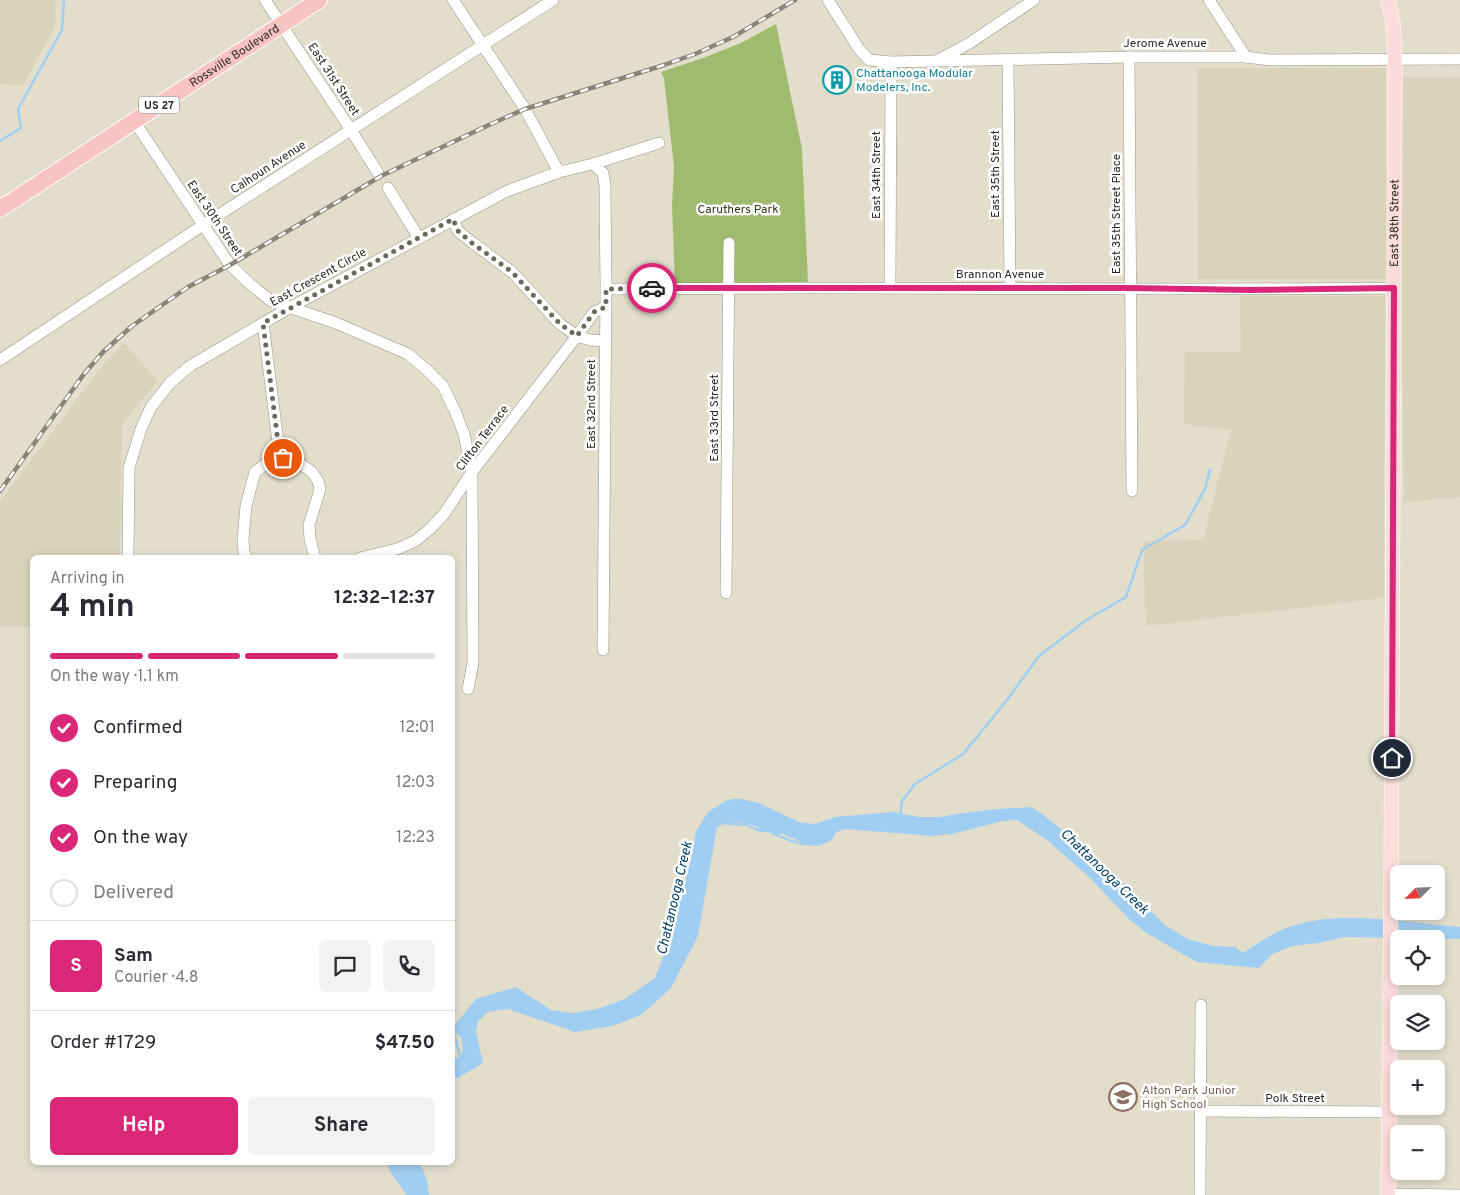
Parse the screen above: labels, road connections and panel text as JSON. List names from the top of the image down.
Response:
{
  "streets": {
    "highway": ["Rossville Boulevard", "US 27"],
    "main road": ["East 38th Street"],
    "street": [
      "Jerome Avenue",
      "East 31st Street",
      "Calhoun Avenue",
      "East 35th Street",
      "East 34th Street",
      "East 35th Street Place",
      "East 30th Street",
      "Brannon Avenue",
      "East Crescent Circle",
      "East 32nd Street",
      "East 33rd Street",
      "Clifton Terrace",
      "Polk Street"
    ]
  },
  "crossings": [
    ["Jerome Avenue", "East 35th Street"],
    ["Jerome Avenue", "East 34th Street"],
    ["Jerome Avenue", "East 35th Street Place"],
    ["Jerome Avenue", "East 38th Street"],
    ["Rossville Boulevard", "East 31st Street"],
    ["Rossville Boulevard", "East 30th Street"],
    ["East 31st Street", "Calhoun Avenue"],
    ["Calhoun Avenue", "East 30th Street"],
    ["East 35th Street", "Brannon Avenue"],
    ["East 34th Street", "Brannon Avenue"],
    ["East 35th Street Place", "Brannon Avenue"],
    ["East 30th Street", "East Crescent Circle"],
    ["East 30th Street", "Clifton Terrace"],
    ["East 38th Street", "Brannon Avenue"],
    ["East 38th Street", "Polk Street"],
    ["Brannon Avenue", "East 32nd Street"],
    ["Brannon Avenue", "East 33rd Street"],
    ["East Crescent Circle", "East 32nd Street"],
    ["East 32nd Street", "Clifton Terrace"]
  ],
  "water": ["Chattanooga Creek"],
  "parks": ["Caruthers Park"],
  "places": {
    "building": ["Chattanooga Modular Modelers, Inc."],
    "school or university": ["Alton Park Junior High School"]
  },
  "north": "bottom left",
  "page": {
    "heading": ["4 min", "Arriving in", "12:32–12:37"],
    "panel": [
      "Sam",
      "Courier · 4.8",
      "Order #1729",
      "$47.50"
    ],
    "bar": "On the way · 1.1 km",
    "list": [
      ["Confirmed", "12:01"],
      ["Preparing", "12:03"],
      ["On the way", "12:23"],
      "Delivered"
    ],
    "map_buttons": ["+", "−"],
    "round": "S",
    "buttons": ["Help", "Share"]
  }
}
